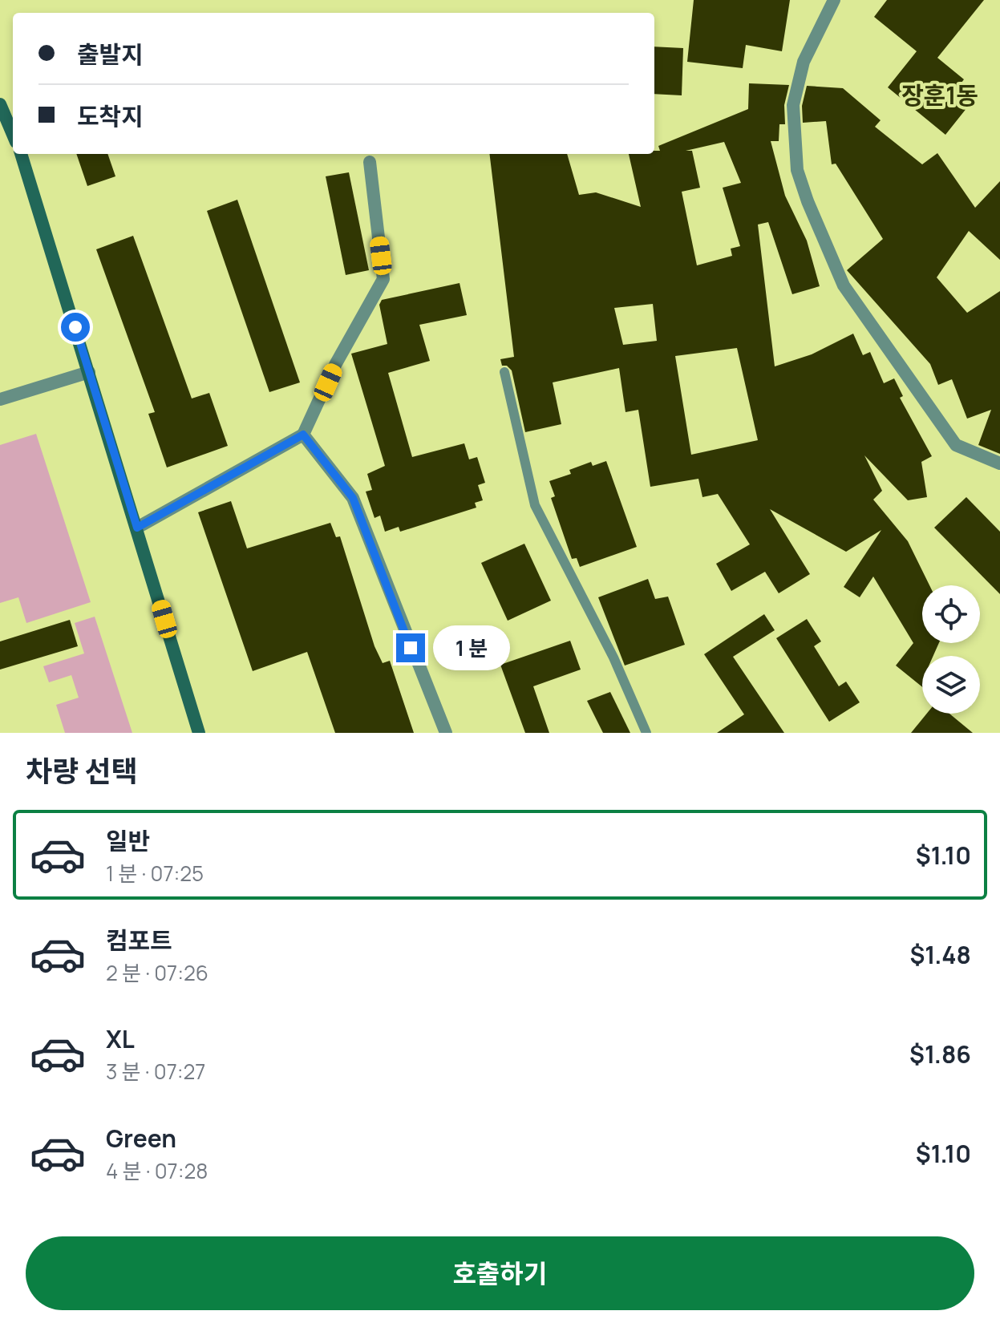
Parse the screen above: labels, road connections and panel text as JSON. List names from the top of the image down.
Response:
{
  "districts": ["장훈1동"],
  "page": {
    "banner": ["출발지", "도착지"],
    "bubble": "1 분",
    "heading": "차량 선택",
    "list": [
      {
        "name": "일반",
        "note": "1 분 · 07:25",
        "value": "$1.10"
      },
      {
        "name": "컴포트",
        "note": "2 분 · 07:26",
        "value": "$1.48"
      },
      {
        "name": "XL",
        "note": "3 분 · 07:27",
        "value": "$1.86"
      },
      {
        "name": "Green",
        "note": "4 분 · 07:28",
        "value": "$1.10"
      }
    ],
    "buttons": "호출하기"
  }
}
